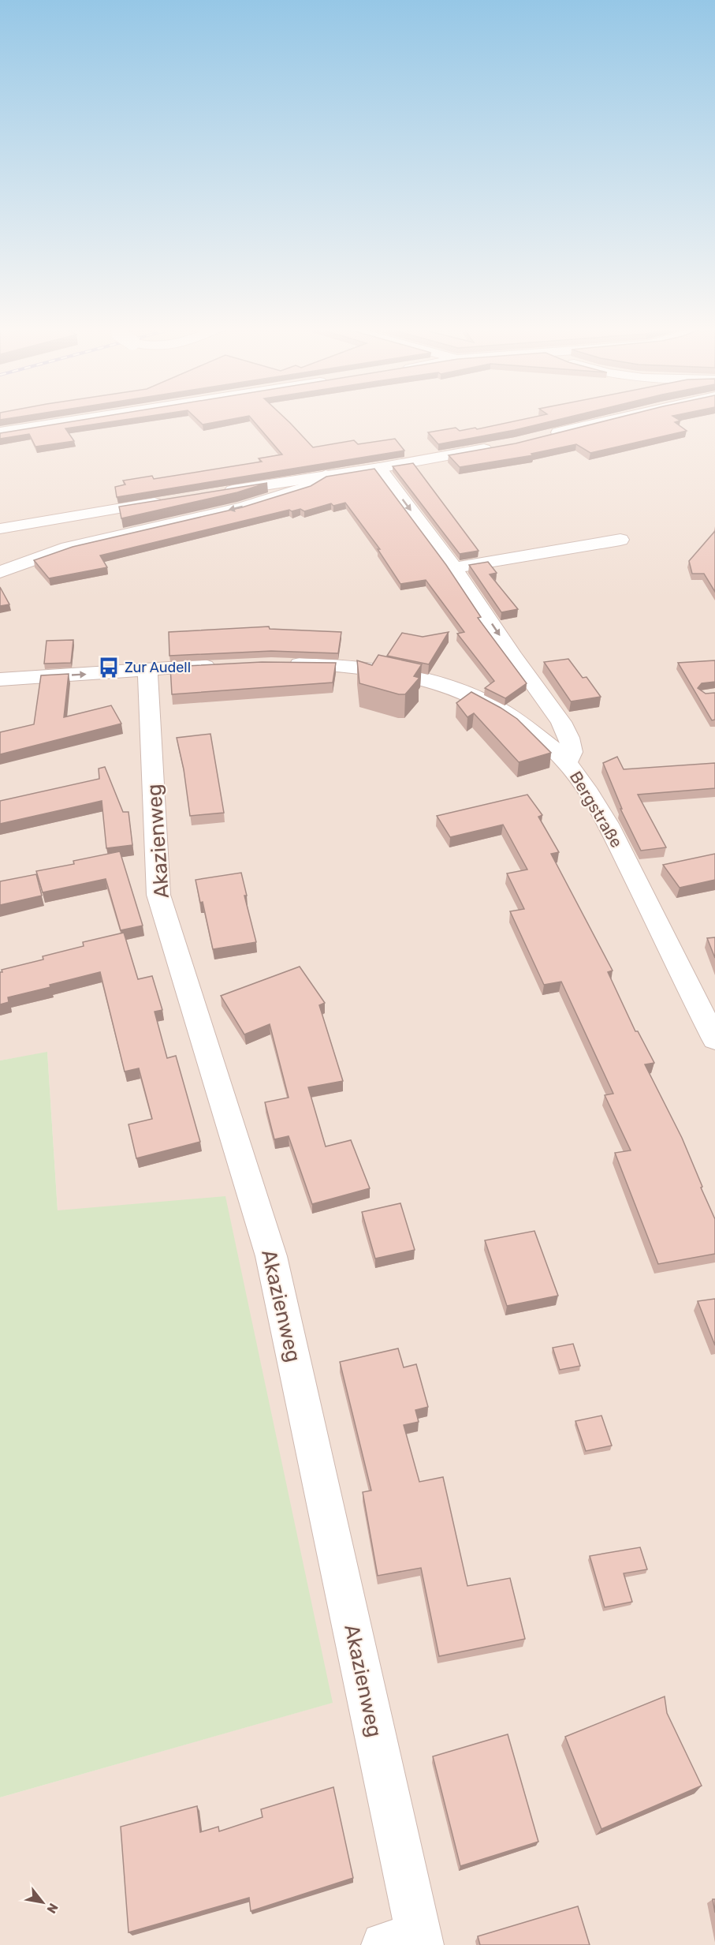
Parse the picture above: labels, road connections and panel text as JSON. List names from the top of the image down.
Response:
{
  "streets": {
    "street": ["Bergstraße", "Akazienweg"]
  },
  "one_way": ["Bergstraße"],
  "places": {
    "bus stop": ["Zur Audell"]
  },
  "north": "bottom right"
}
